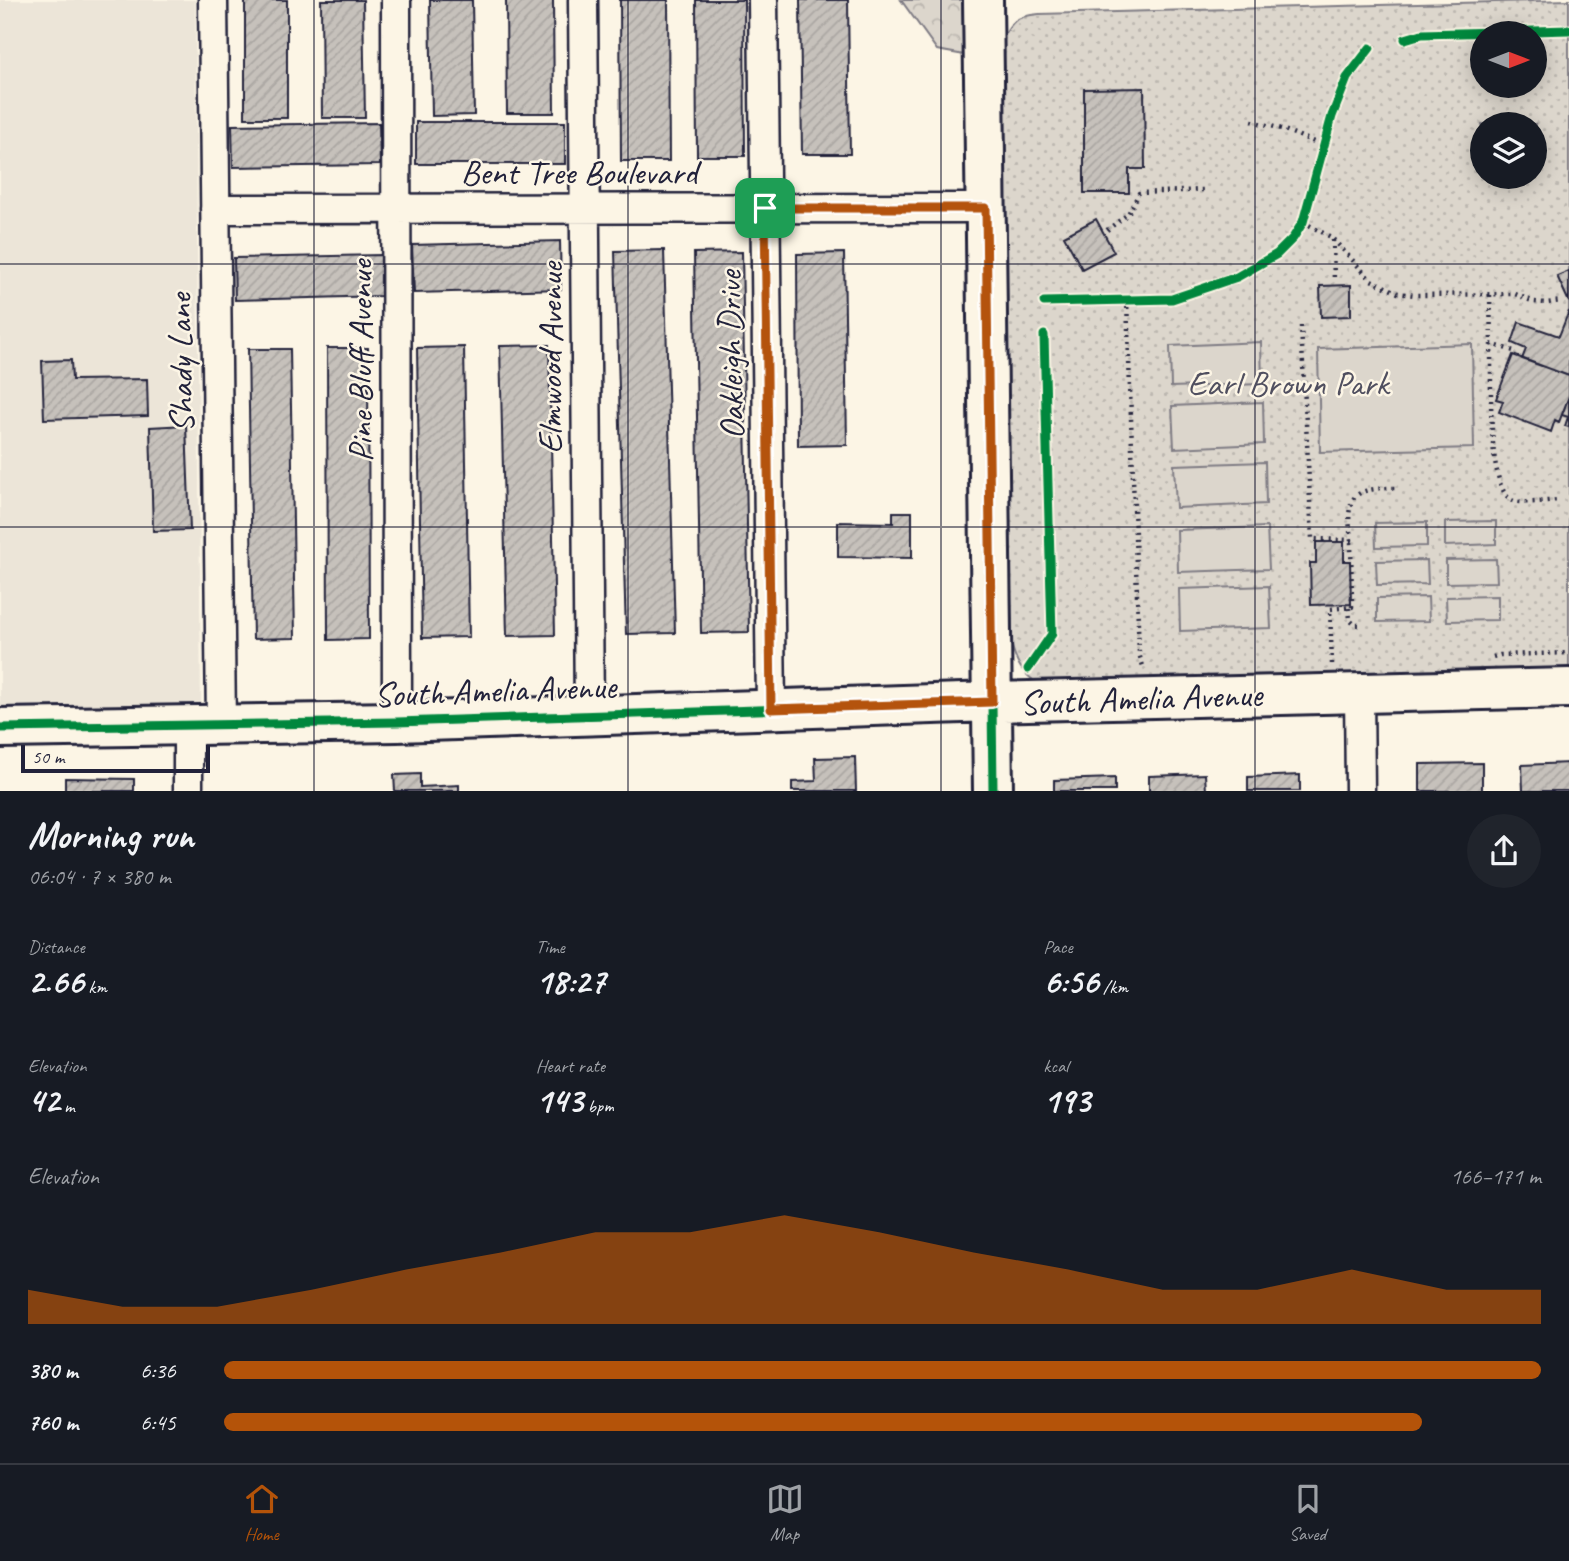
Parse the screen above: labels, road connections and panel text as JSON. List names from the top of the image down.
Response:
{
  "streets": {
    "main road": ["South Amelia Avenue"],
    "street": [
      "Bent Tree Boulevard",
      "Oakleigh Drive",
      "Elmwood Avenue",
      "Pine Bluff Avenue",
      "Shady Lane"
    ]
  },
  "crossings": [
    ["Bent Tree Boulevard", "Oakleigh Drive"],
    ["Bent Tree Boulevard", "Elmwood Avenue"],
    ["Bent Tree Boulevard", "Pine Bluff Avenue"],
    ["Bent Tree Boulevard", "Shady Lane"],
    ["Oakleigh Drive", "South Amelia Avenue"],
    ["Elmwood Avenue", "South Amelia Avenue"],
    ["Pine Bluff Avenue", "South Amelia Avenue"],
    ["Shady Lane", "South Amelia Avenue"]
  ],
  "parks": ["Earl Brown Park"],
  "scale_bar": "50 m",
  "north": "right",
  "page": {
    "scale": "50 m",
    "heading": ["Morning run", "06:04 · 7 × 380 m"],
    "stats": [
      ["Distance", "2.66 km"],
      ["Time", "18:27"],
      ["Pace", "6:56 /km"],
      ["Elevation", "42 m"],
      ["Heart rate", "143 bpm"],
      ["kcal", "193"]
    ],
    "chart": ["Elevation", "166–171 m"],
    "list": [
      {
        "name": "380 m",
        "note": "6:36"
      },
      {
        "name": "760 m",
        "note": "6:45"
      }
    ],
    "tabs": ["Home", "Map", "Saved"]
  }
}
